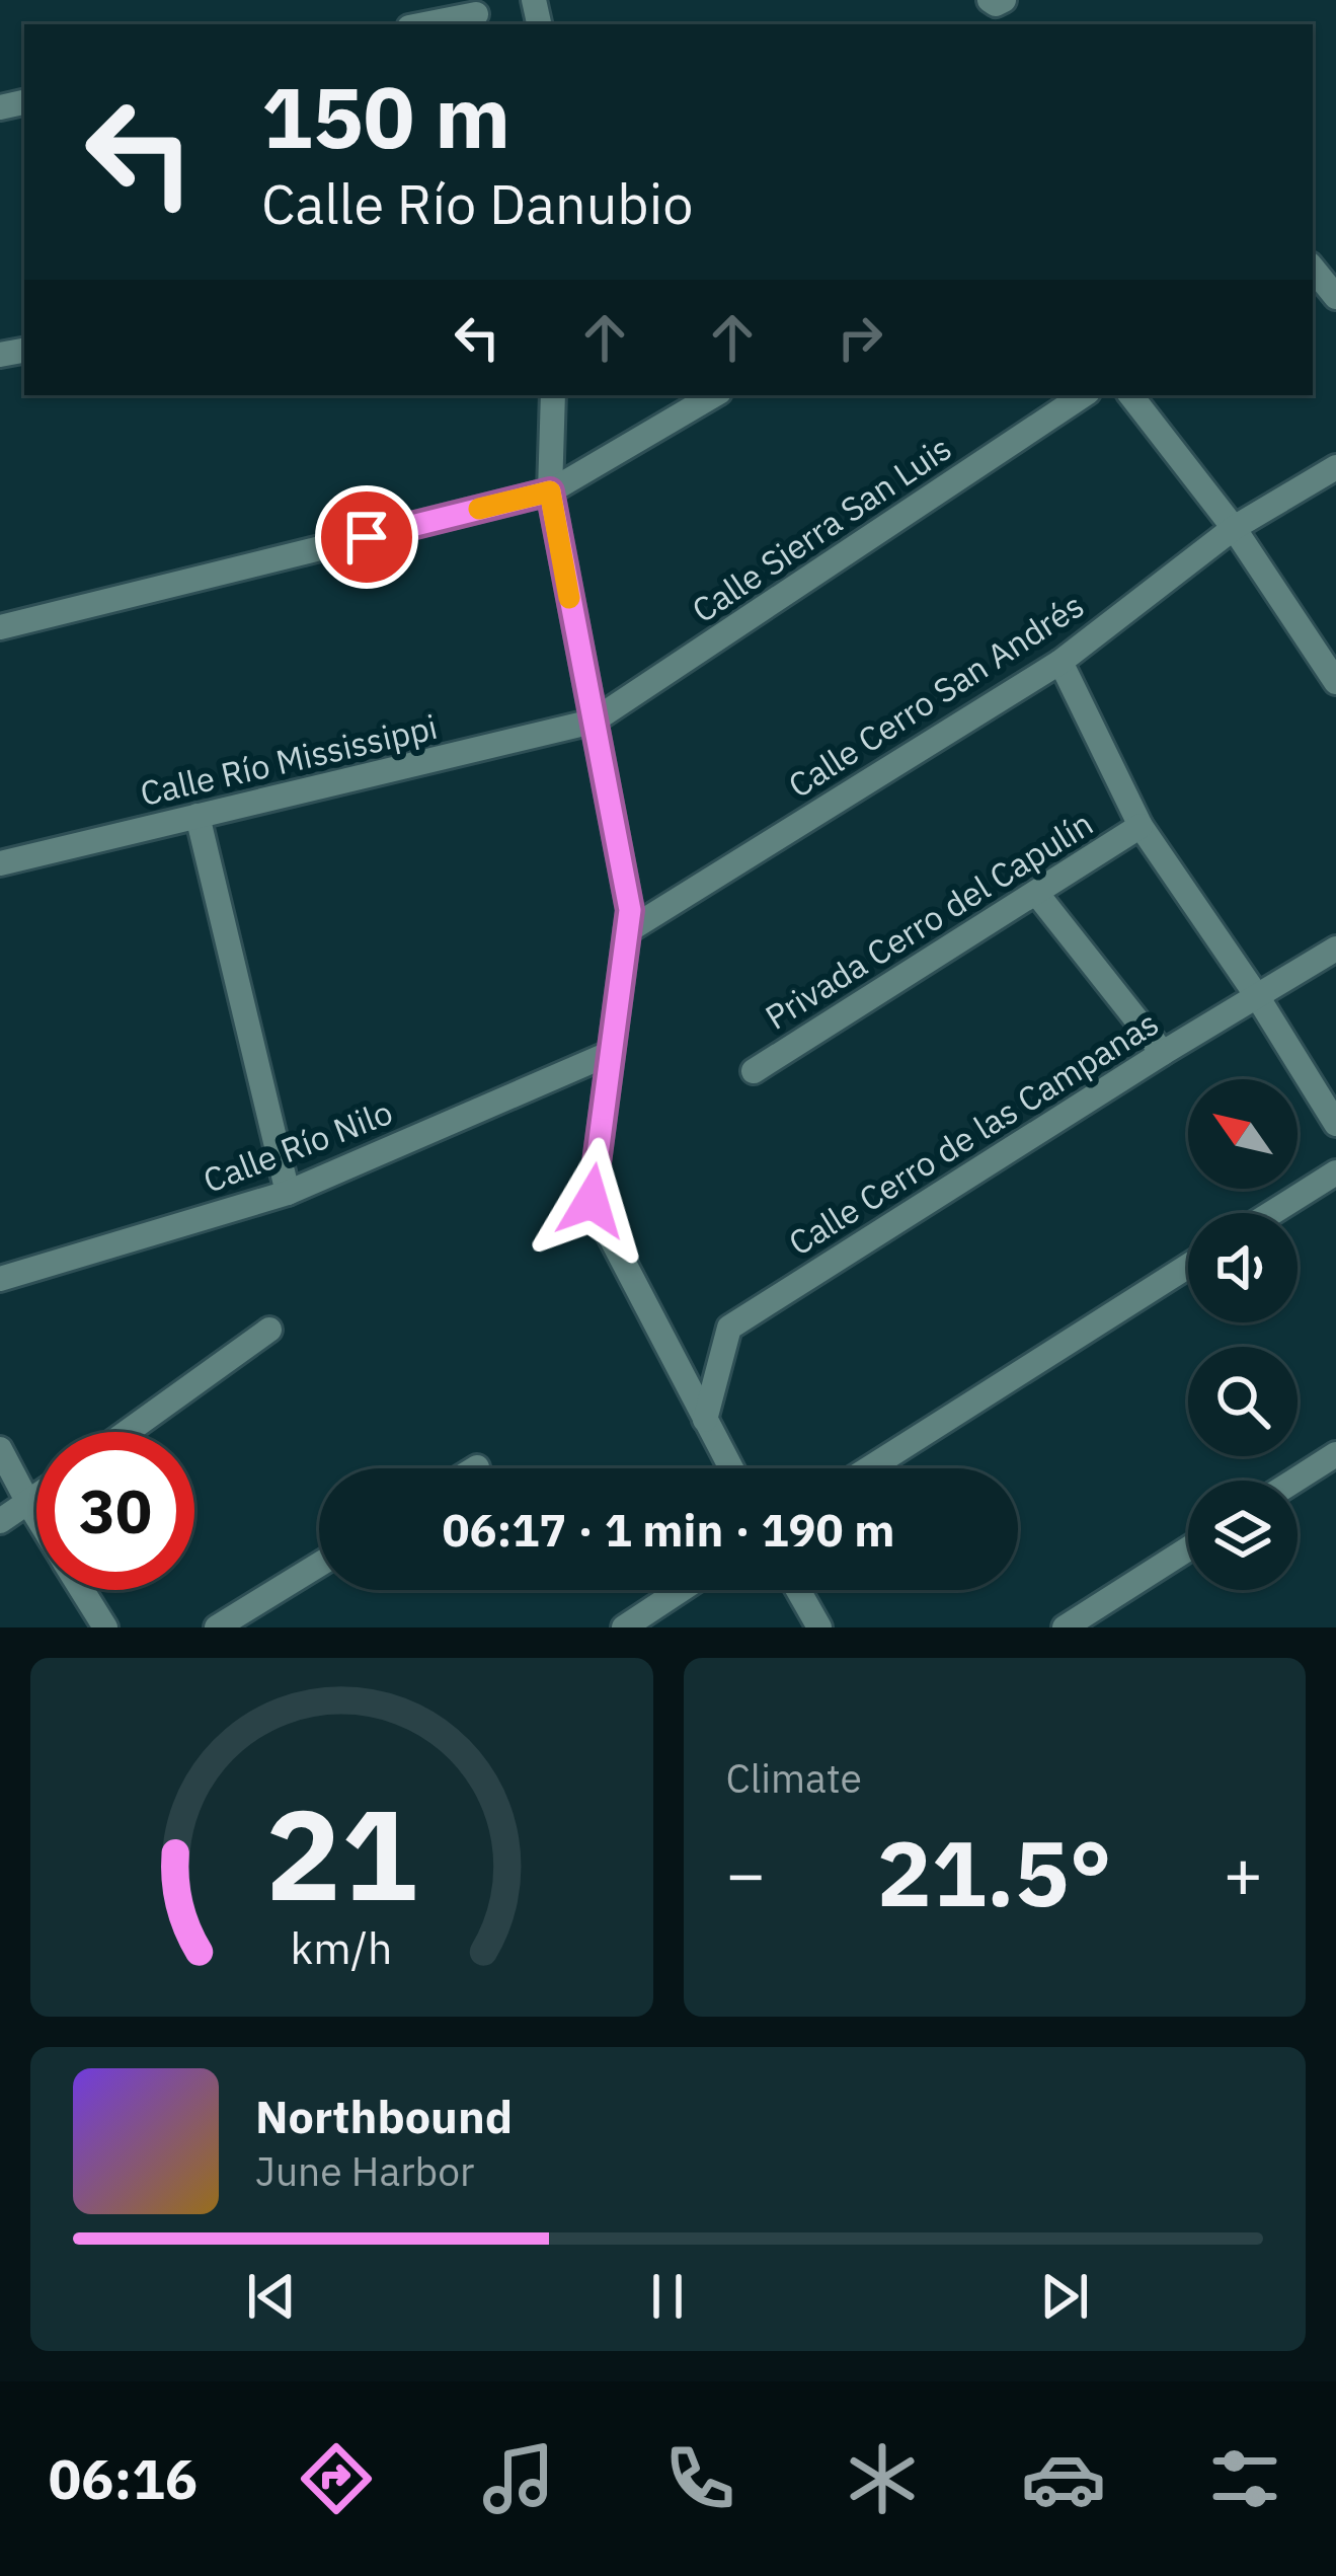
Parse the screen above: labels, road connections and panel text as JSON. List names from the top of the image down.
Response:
{
  "streets": {
    "street": [
      "Calle Sierra San Luis",
      "Calle Cerro San Andrés",
      "Calle Río Mississippi",
      "Privada Cerro del Capulín",
      "Calle Cerro de las Campanas",
      "Calle Río Nilo"
    ]
  },
  "crossings": [
    ["Calle Sierra San Luis", "Calle Río Mississippi"]
  ],
  "north": "top left",
  "page": {
    "turn": ["150 m", "Calle Río Danubio"],
    "limit": "30",
    "trip": "06:17 · 1 min · 190 m",
    "tile": "Climate",
    "heat": ["−", "21.5°", "+"],
    "song": ["Northbound", "June Harbor"],
    "tabs": "06:16",
    "gauge": ["21", "km/h"]
  }
}
